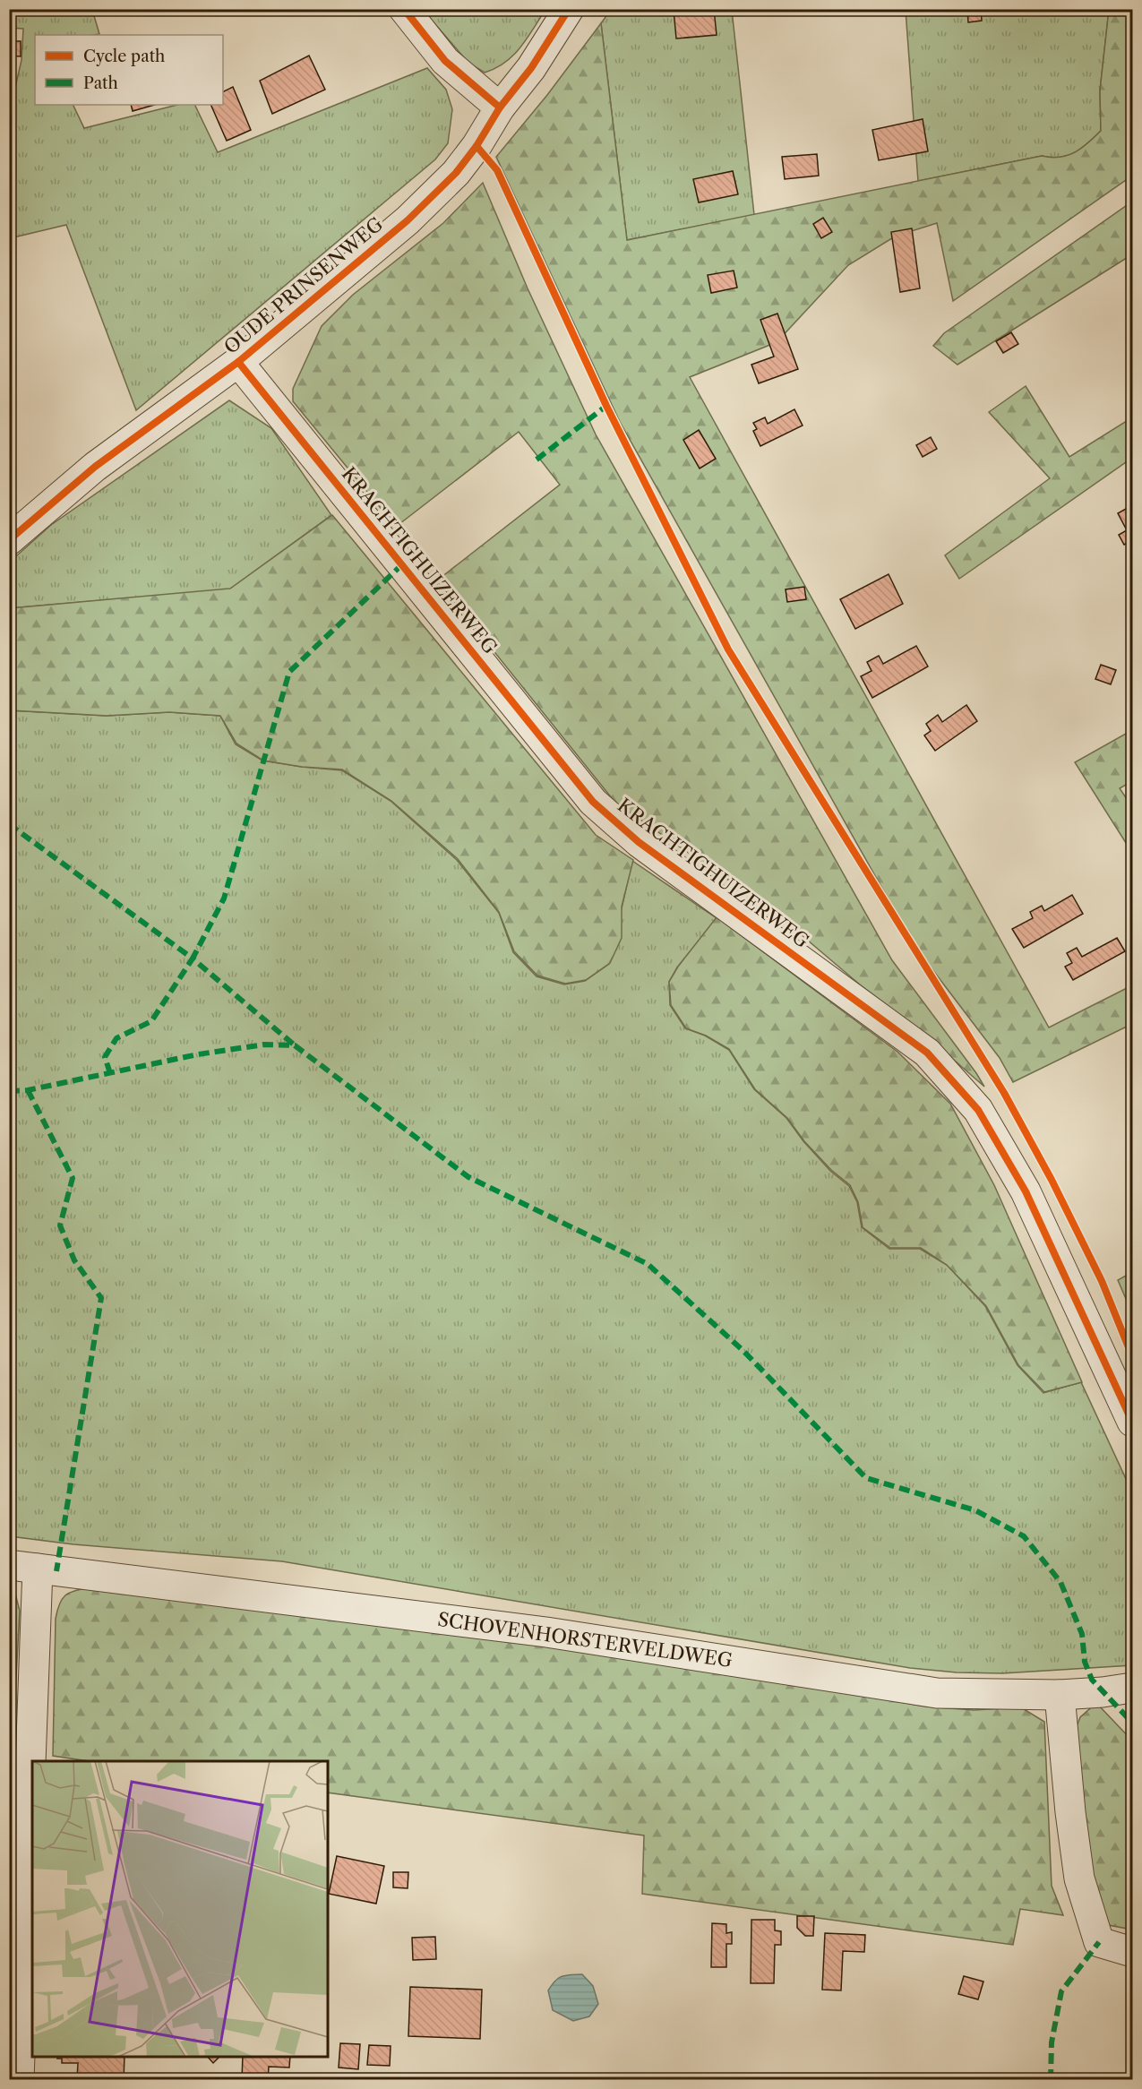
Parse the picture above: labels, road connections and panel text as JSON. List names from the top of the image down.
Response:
{
  "streets": {
    "street": ["OUDE PRINSENWEG", "KRACHTIGHUIZERWEG", "SCHOVENHORSTERVELDWEG"]
  },
  "crossings": [
    ["OUDE PRINSENWEG", "KRACHTIGHUIZERWEG"]
  ],
  "legend": ["Cycle path", "Path"]
}
